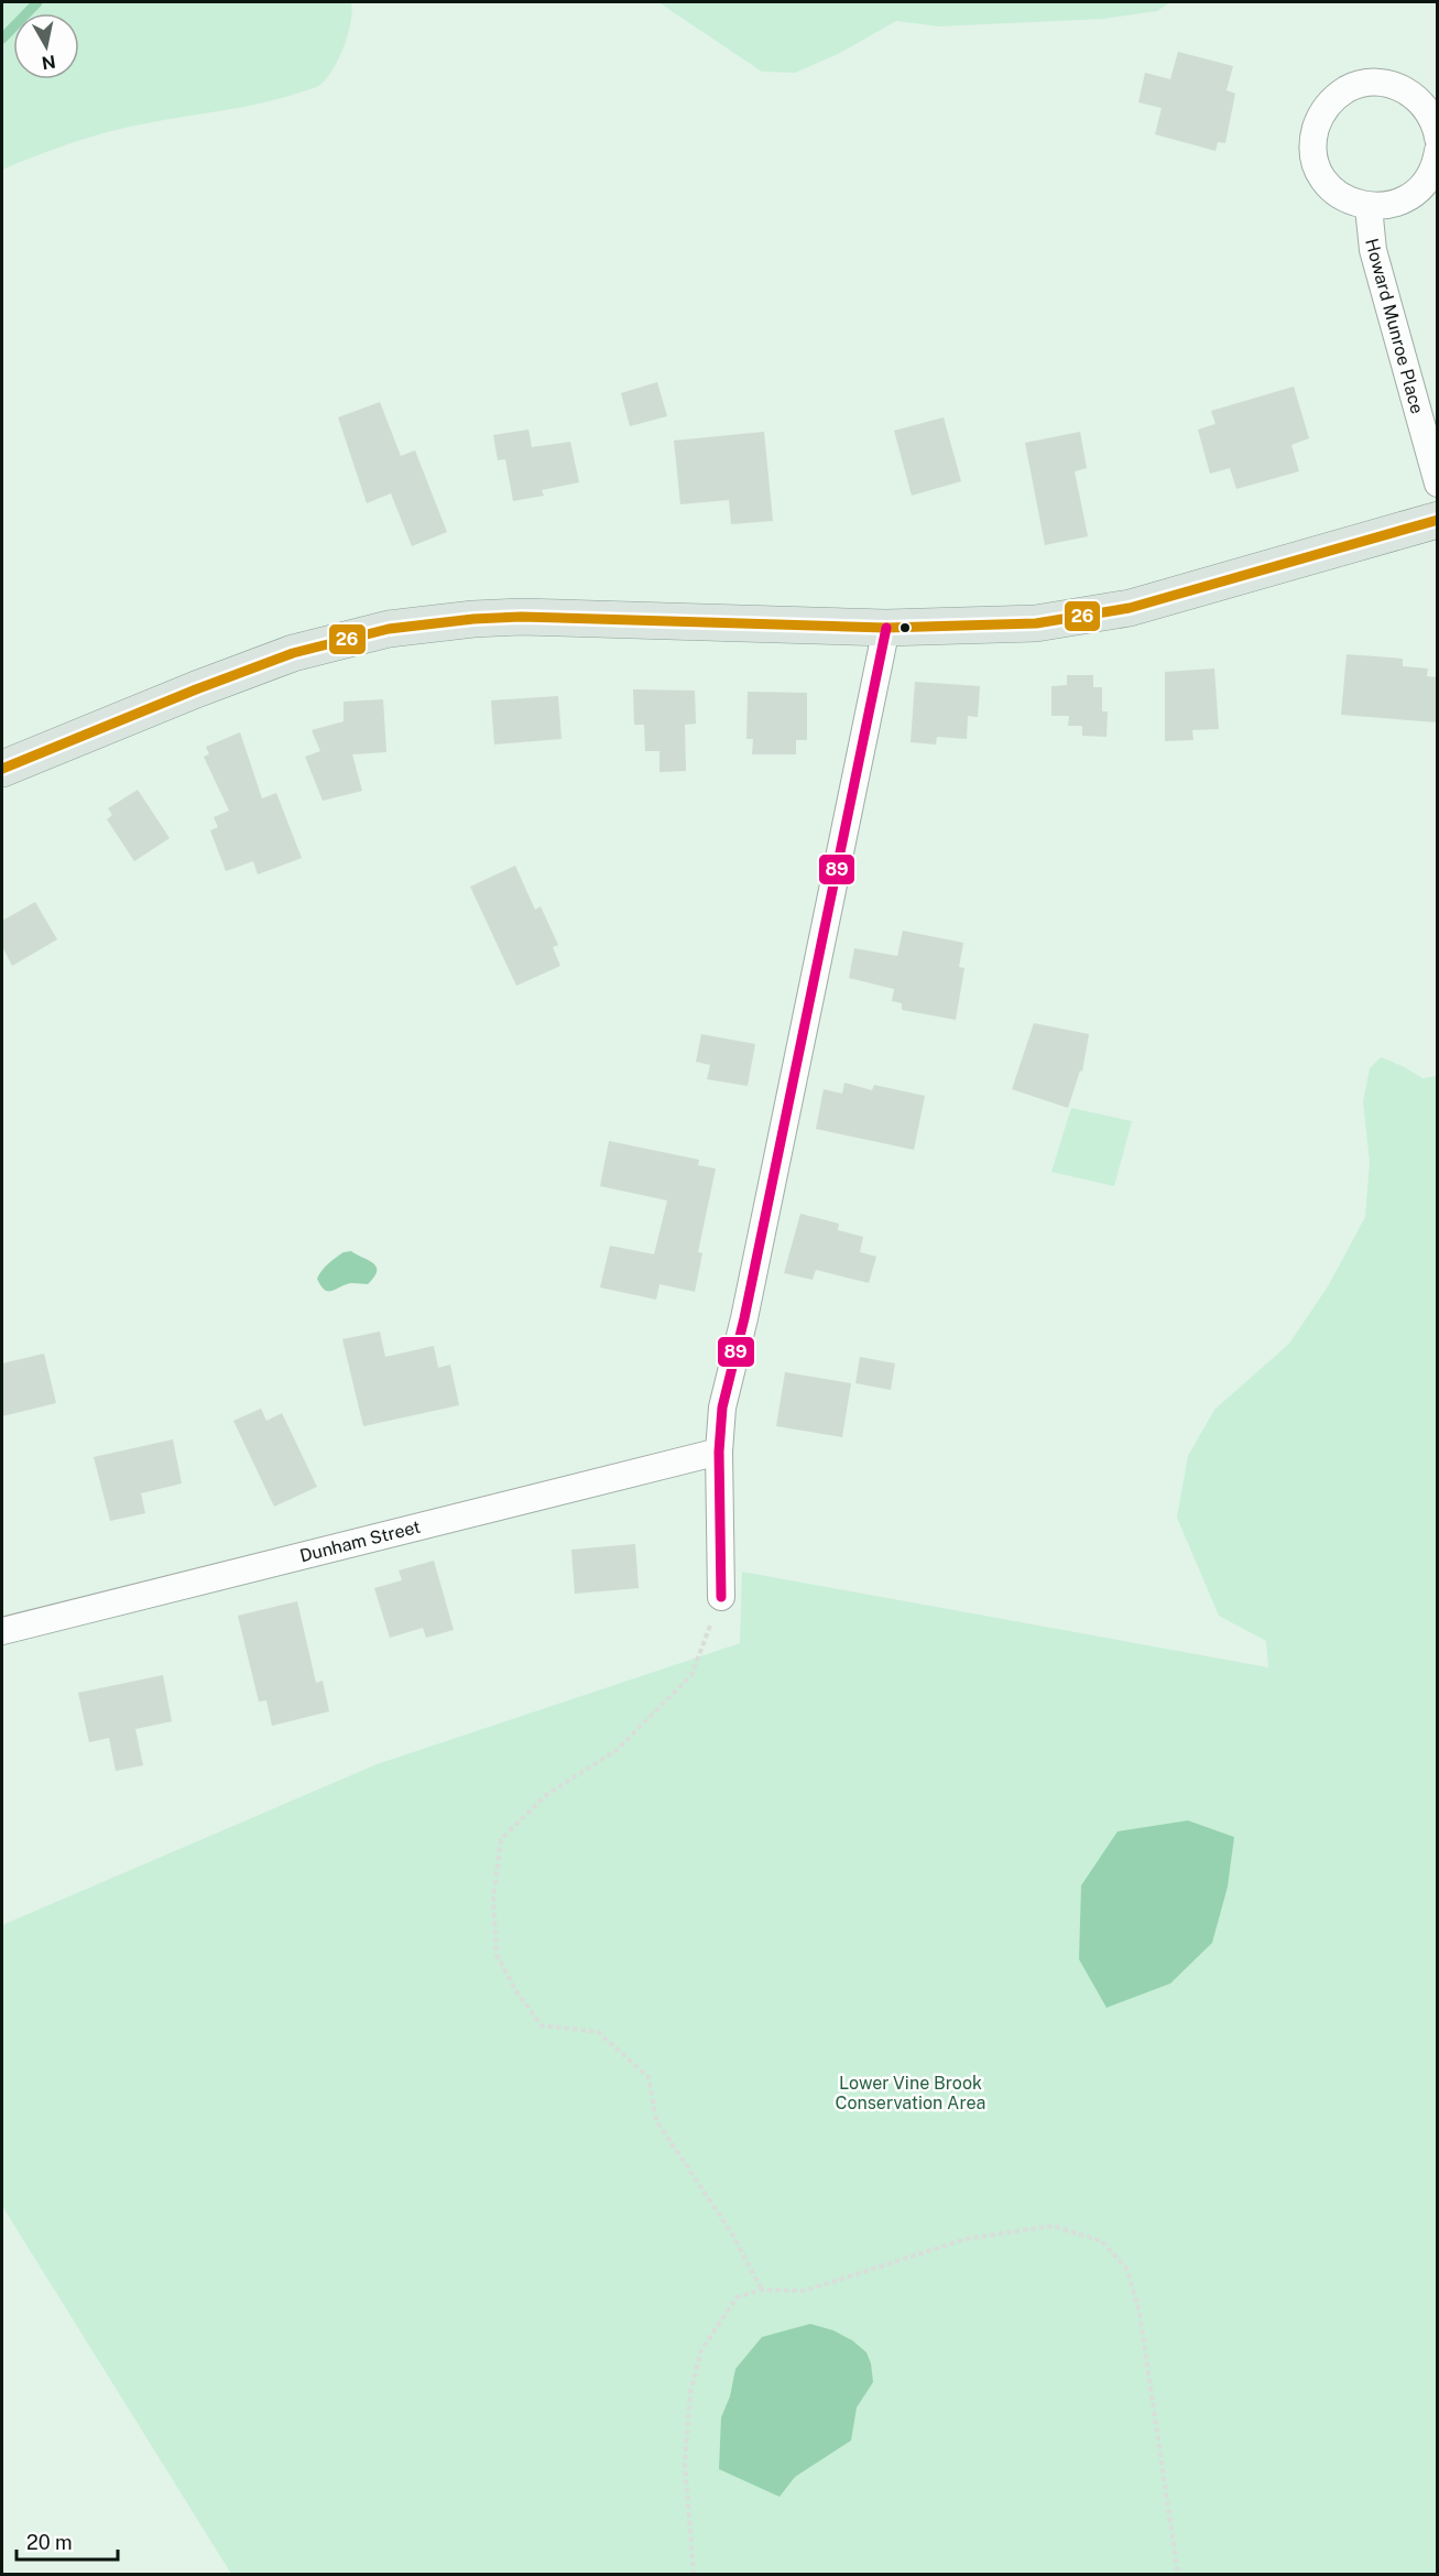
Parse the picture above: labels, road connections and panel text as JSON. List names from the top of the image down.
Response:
{
  "streets": {
    "street": ["Howard Munroe Place", "Dunham Street"]
  },
  "parks": ["Lower Vine Brook Conservation Area"],
  "lines": ["transit line 26", "transit line 89"],
  "scale_bar": "20 m",
  "north": "bottom"
}
